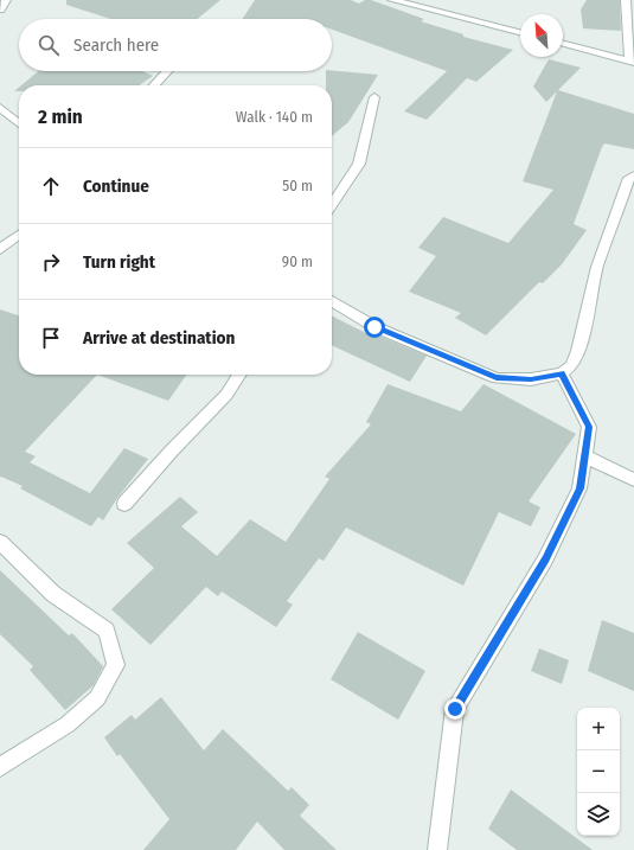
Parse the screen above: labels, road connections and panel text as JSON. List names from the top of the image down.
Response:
{
  "north": "top left",
  "page": {
    "search": "Search here",
    "heading": ["2 min", "Walk · 140 m"],
    "list": [
      ["Continue", "50 m"],
      ["Turn right", "90 m"],
      "Arrive at destination"
    ],
    "map_buttons": ["+", "−"]
  }
}
